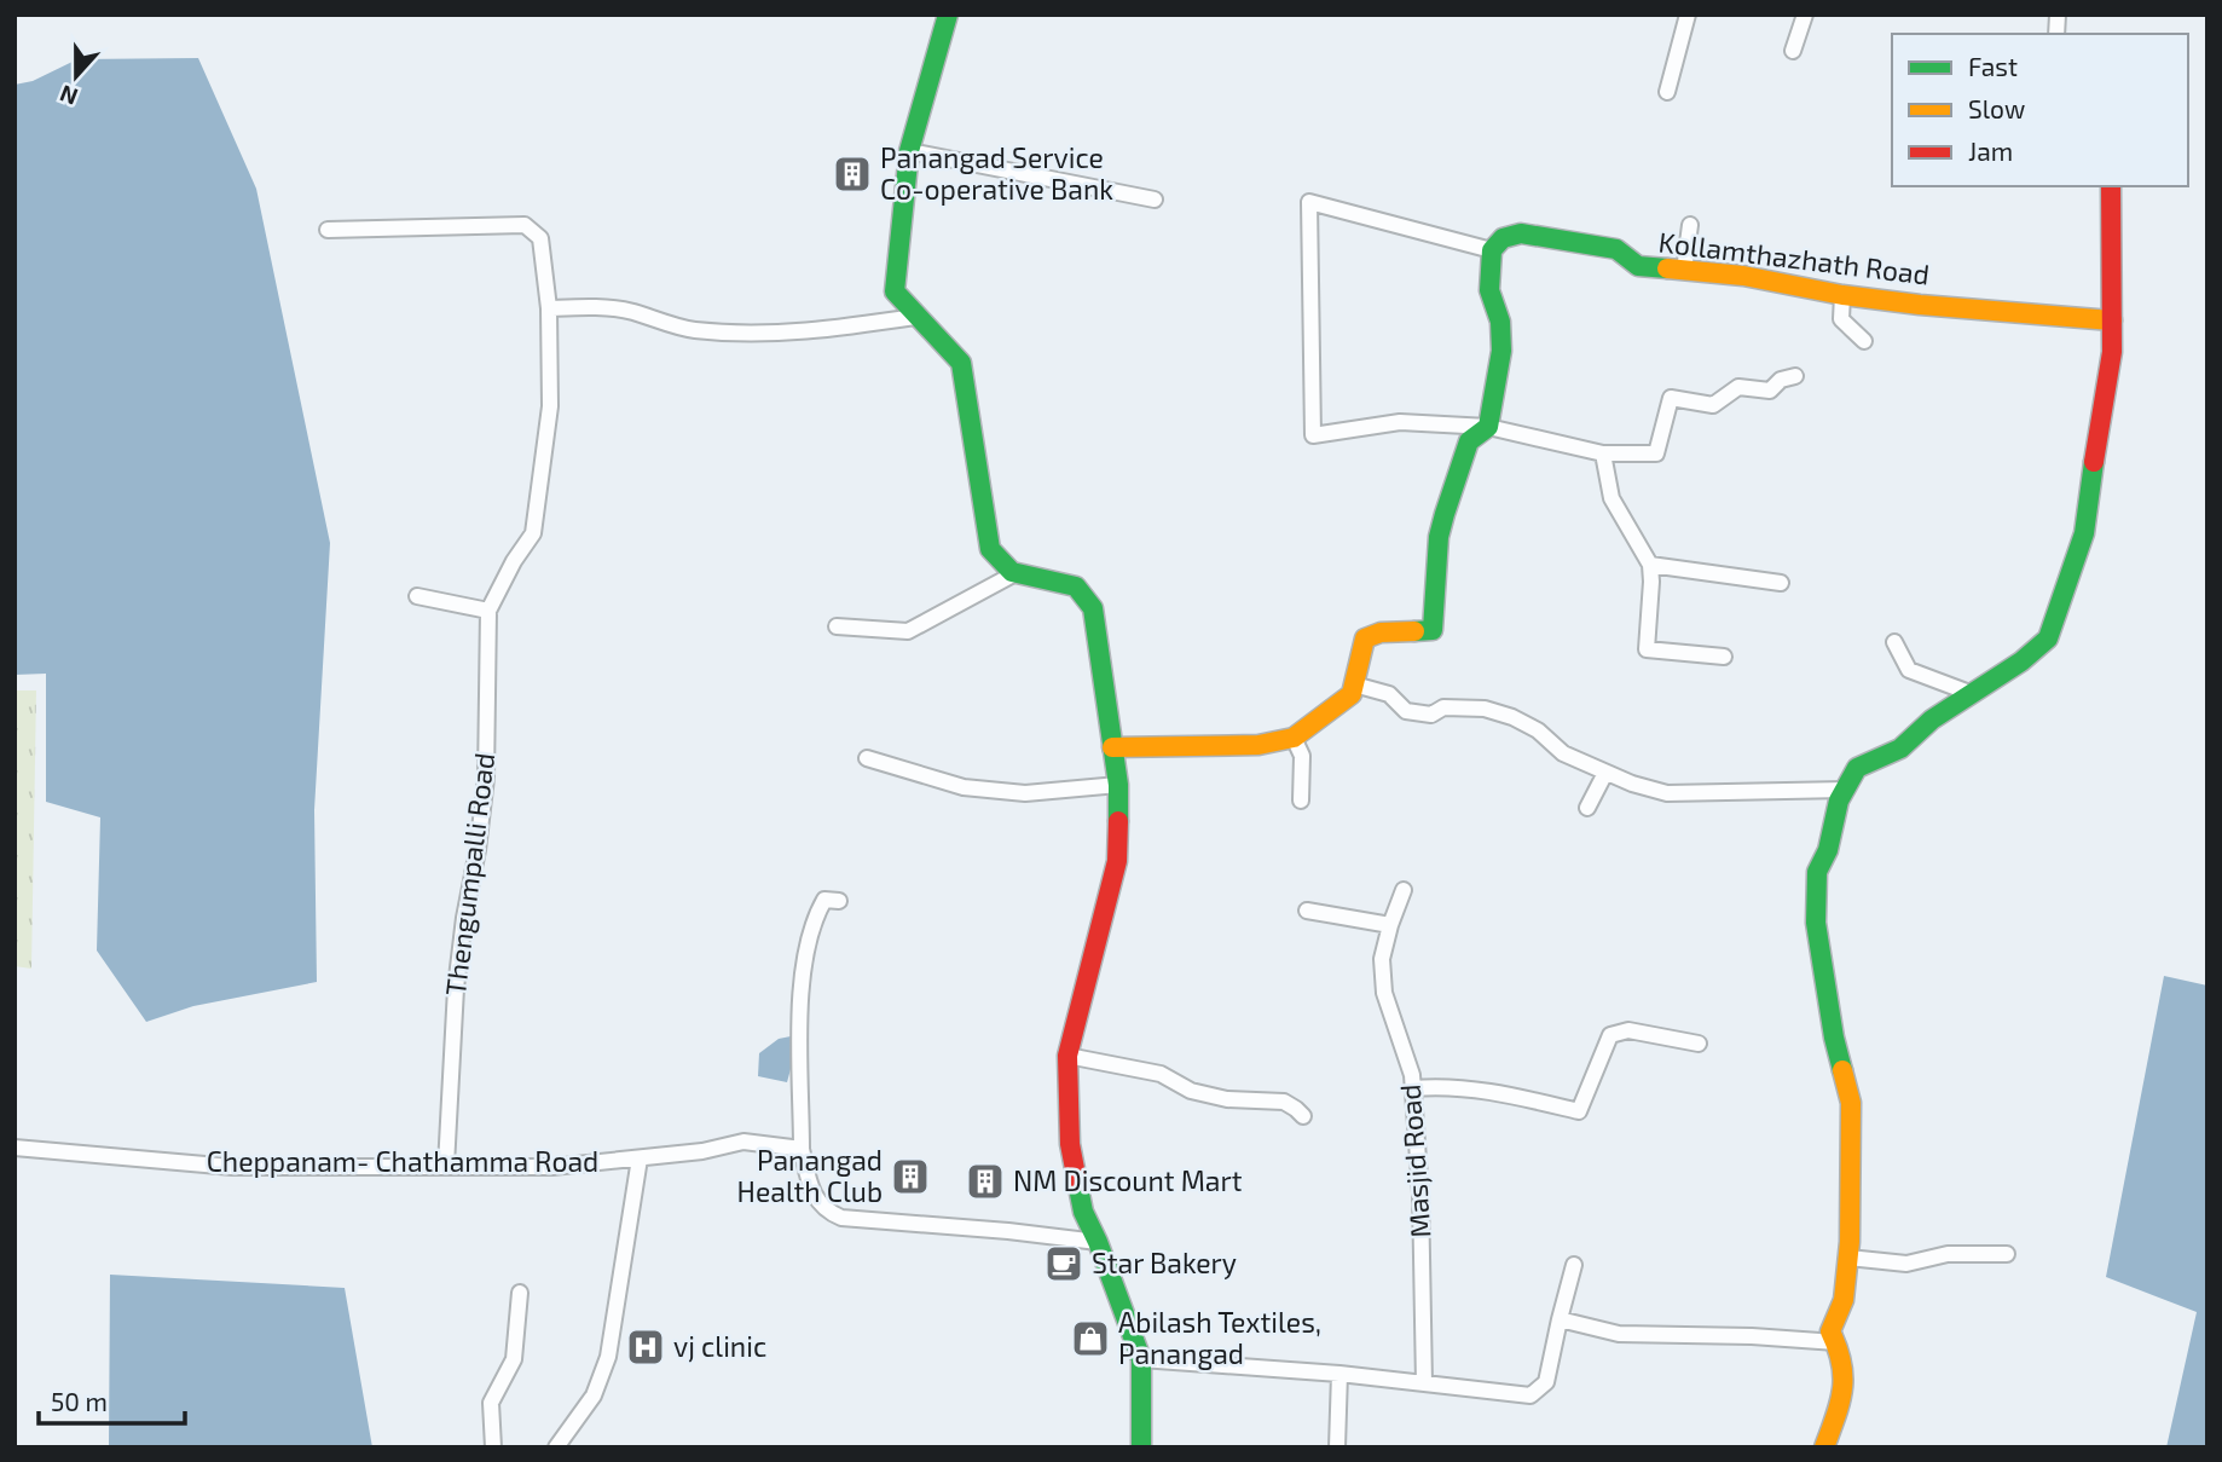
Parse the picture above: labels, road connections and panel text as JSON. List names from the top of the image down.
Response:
{
  "streets": {
    "street": [
      "Kollamthazhath Road",
      "Thengumpalli Road",
      "Masjid Road",
      "Cheppanam- Chathamma Road"
    ]
  },
  "crossings": [
    ["Thengumpalli Road", "Cheppanam- Chathamma Road"]
  ],
  "places": {
    "building": ["Panangad Service Co-operative Bank", "Panangad Health Club", "NM Discount Mart"],
    "cafe": ["Star Bakery"],
    "shop": ["Abilash Textiles, Panangad"],
    "hospital": ["vj clinic"]
  },
  "legend": ["Fast", "Slow", "Jam"],
  "scale_bar": "50 m",
  "north": "bottom"
}
